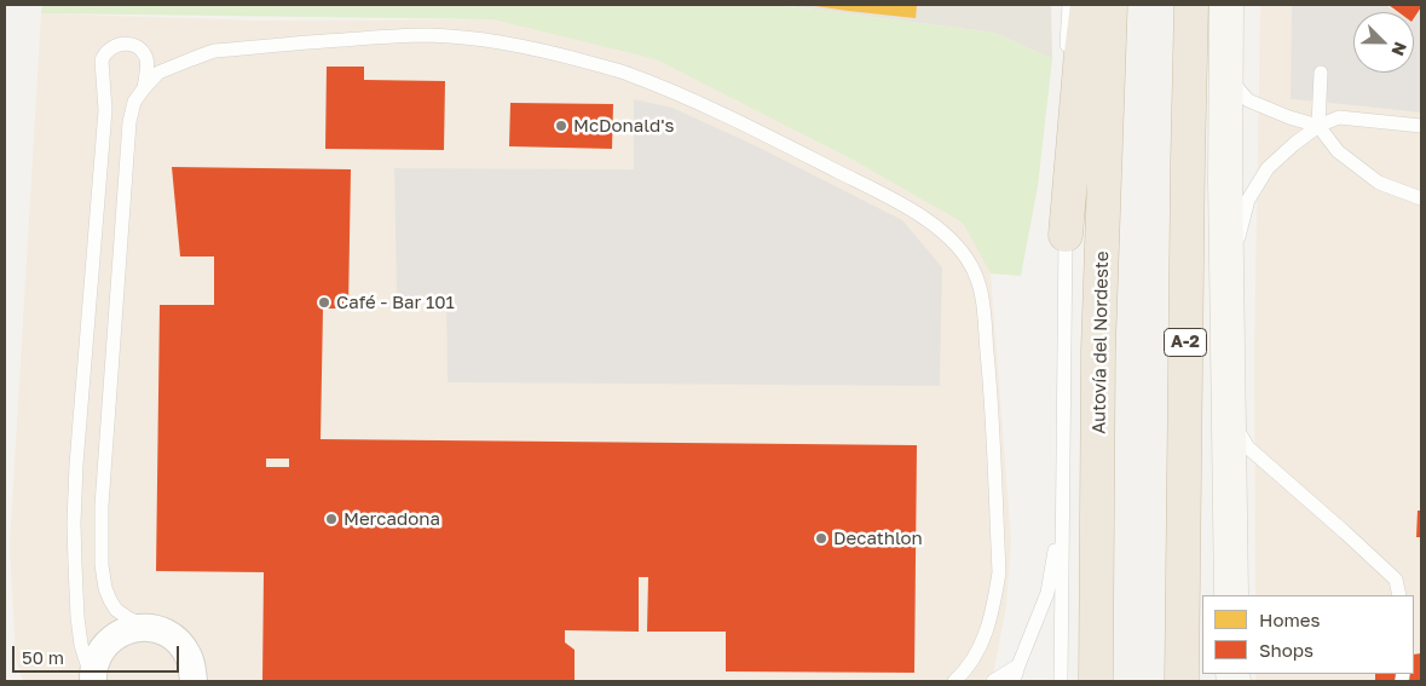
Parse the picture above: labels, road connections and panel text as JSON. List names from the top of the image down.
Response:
{
  "streets": {
    "highway": ["Autovía del Nordeste", "A-2"]
  },
  "places": [
    "McDonald's",
    "Café - Bar 101",
    "Mercadona",
    "Decathlon"
  ],
  "legend": ["Homes", "Shops"],
  "scale_bar": "50 m",
  "north": "bottom right"
}
